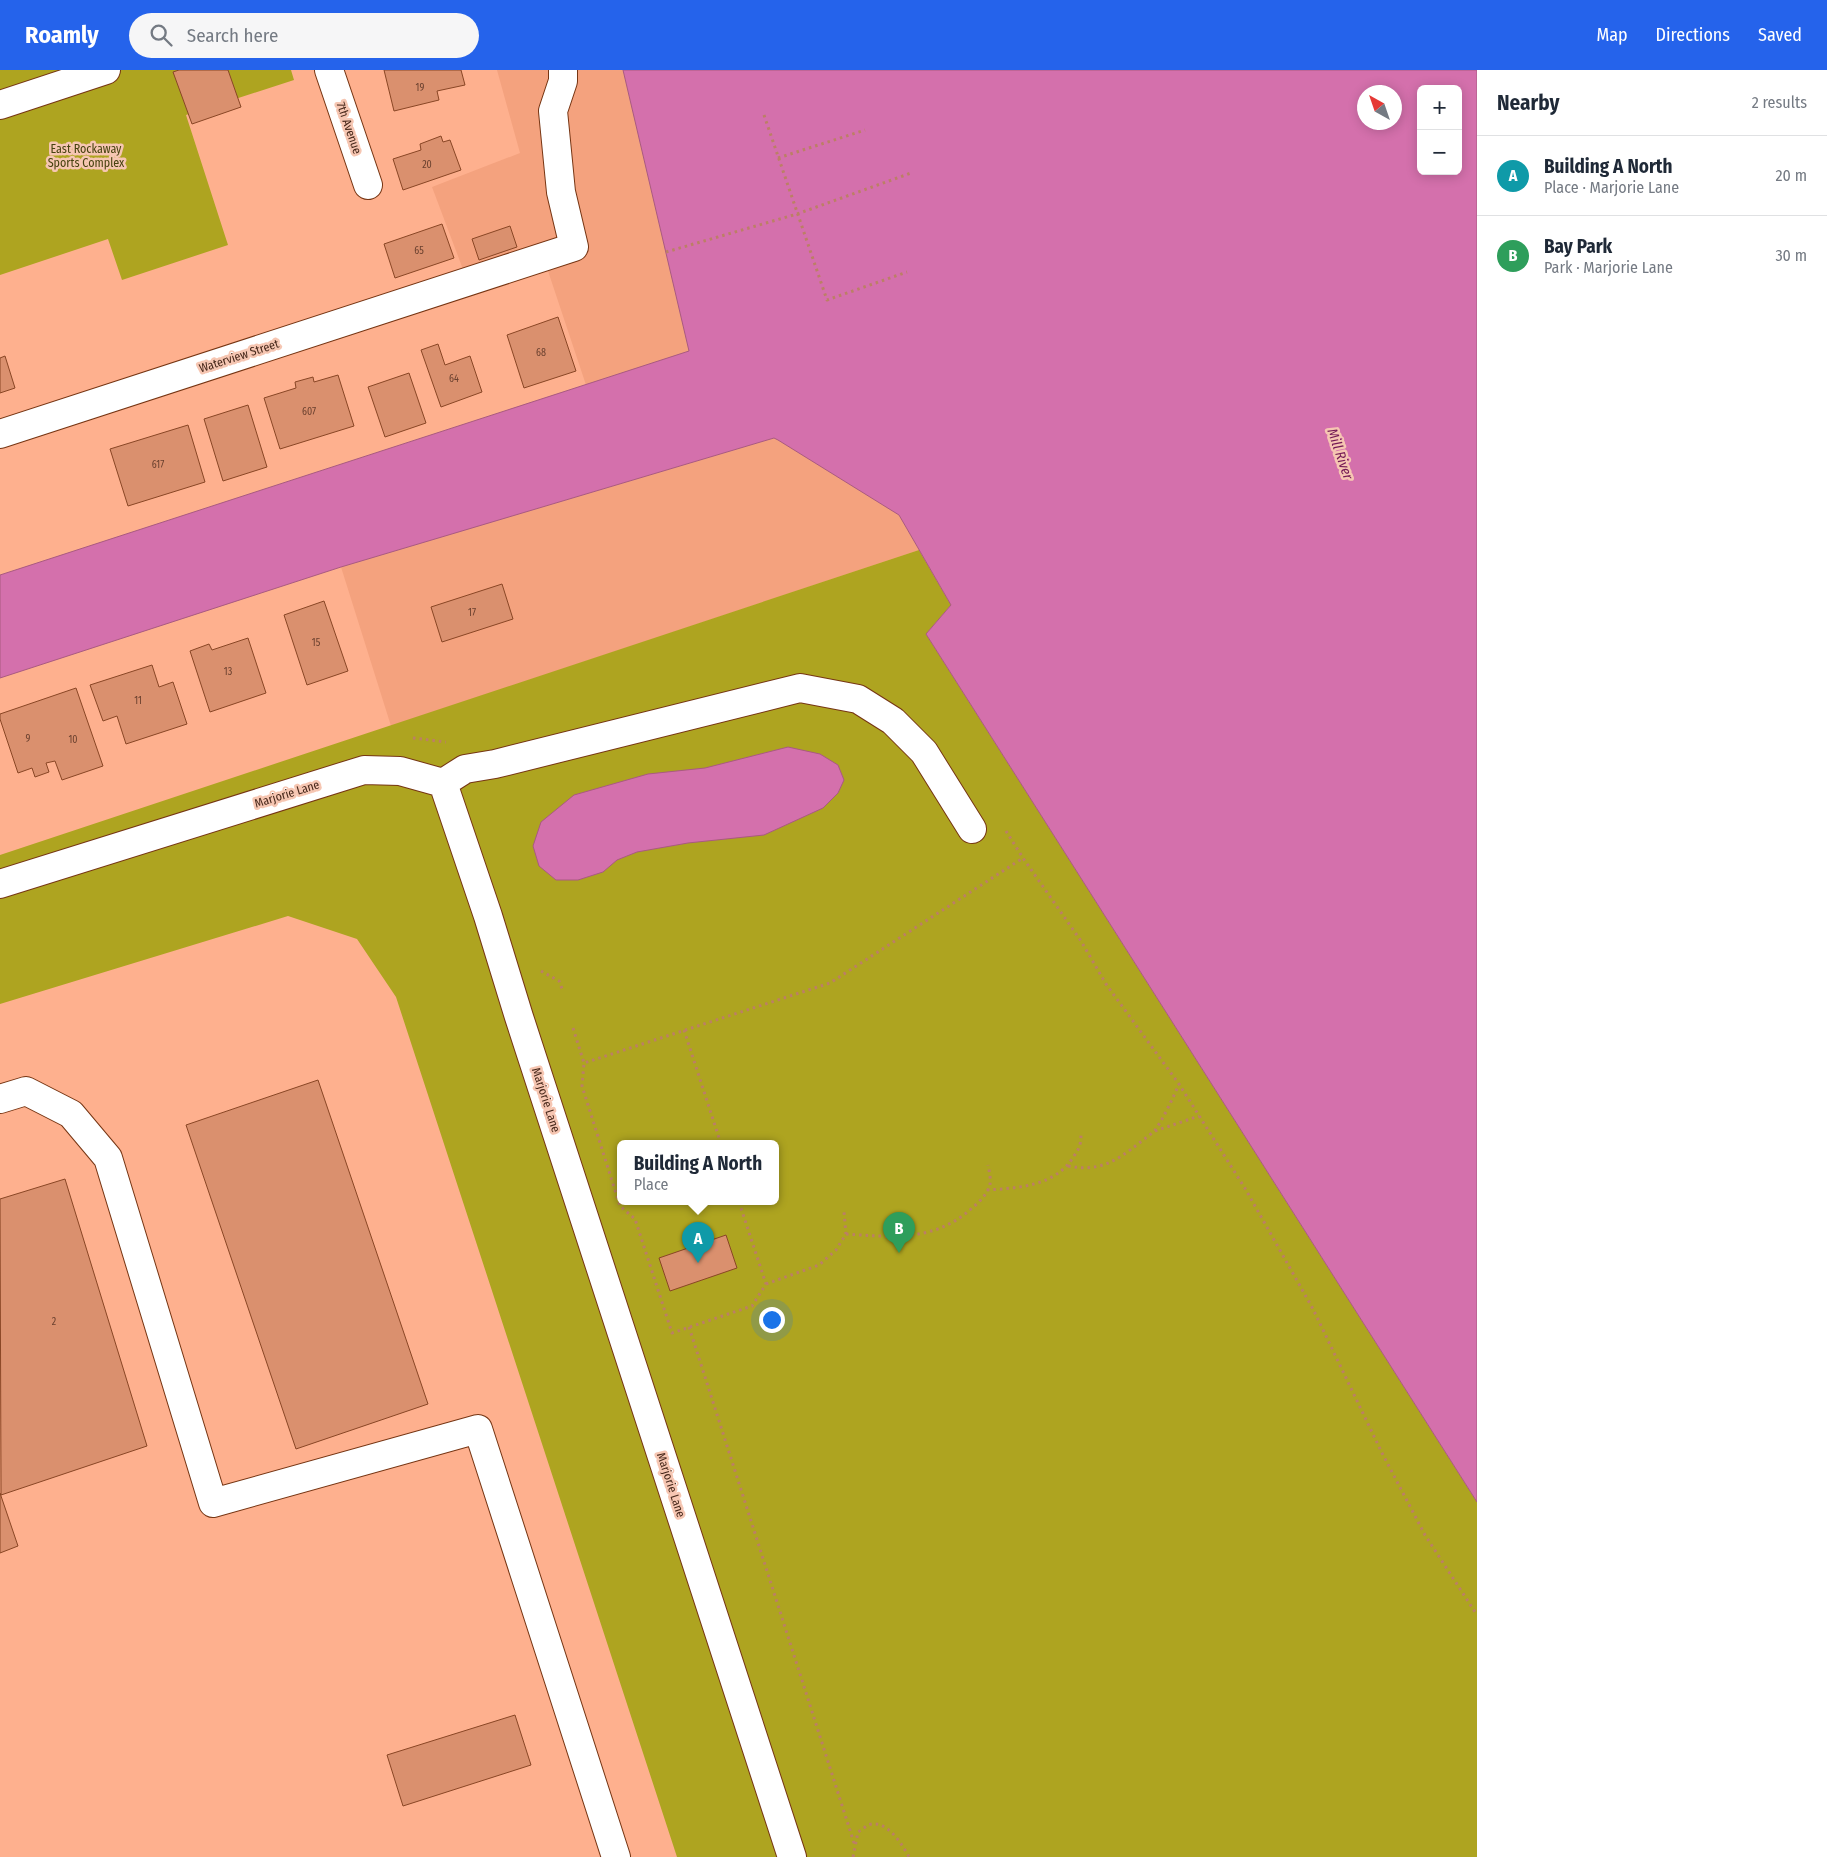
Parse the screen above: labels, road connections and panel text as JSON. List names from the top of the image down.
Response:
{
  "streets": {
    "street": ["7th Avenue", "Waterview Street", "Marjorie Lane"]
  },
  "water": ["Mill River"],
  "parks": ["East Rockaway Sports Complex"],
  "house_numbers": [
    "19",
    "20",
    "65",
    "68",
    "64",
    "607",
    "617",
    "17",
    "15",
    "13",
    "11",
    "9",
    "10",
    "2"
  ],
  "north": "top left",
  "page": {
    "header": "Roamly",
    "search": "Search here",
    "nav": ["Map", "Directions", "Saved"],
    "heading": ["Nearby", "2 results"],
    "map_buttons": ["+", "−"],
    "list": [
      {
        "mark": "A",
        "name": "Building A North",
        "note": "Place · Marjorie Lane",
        "value": "20 m"
      },
      {
        "mark": "B",
        "name": "Bay Park",
        "note": "Park · Marjorie Lane",
        "value": "30 m"
      }
    ],
    "popup": ["Building A North", "Place"],
    "pins": ["B", "A"]
  }
}
